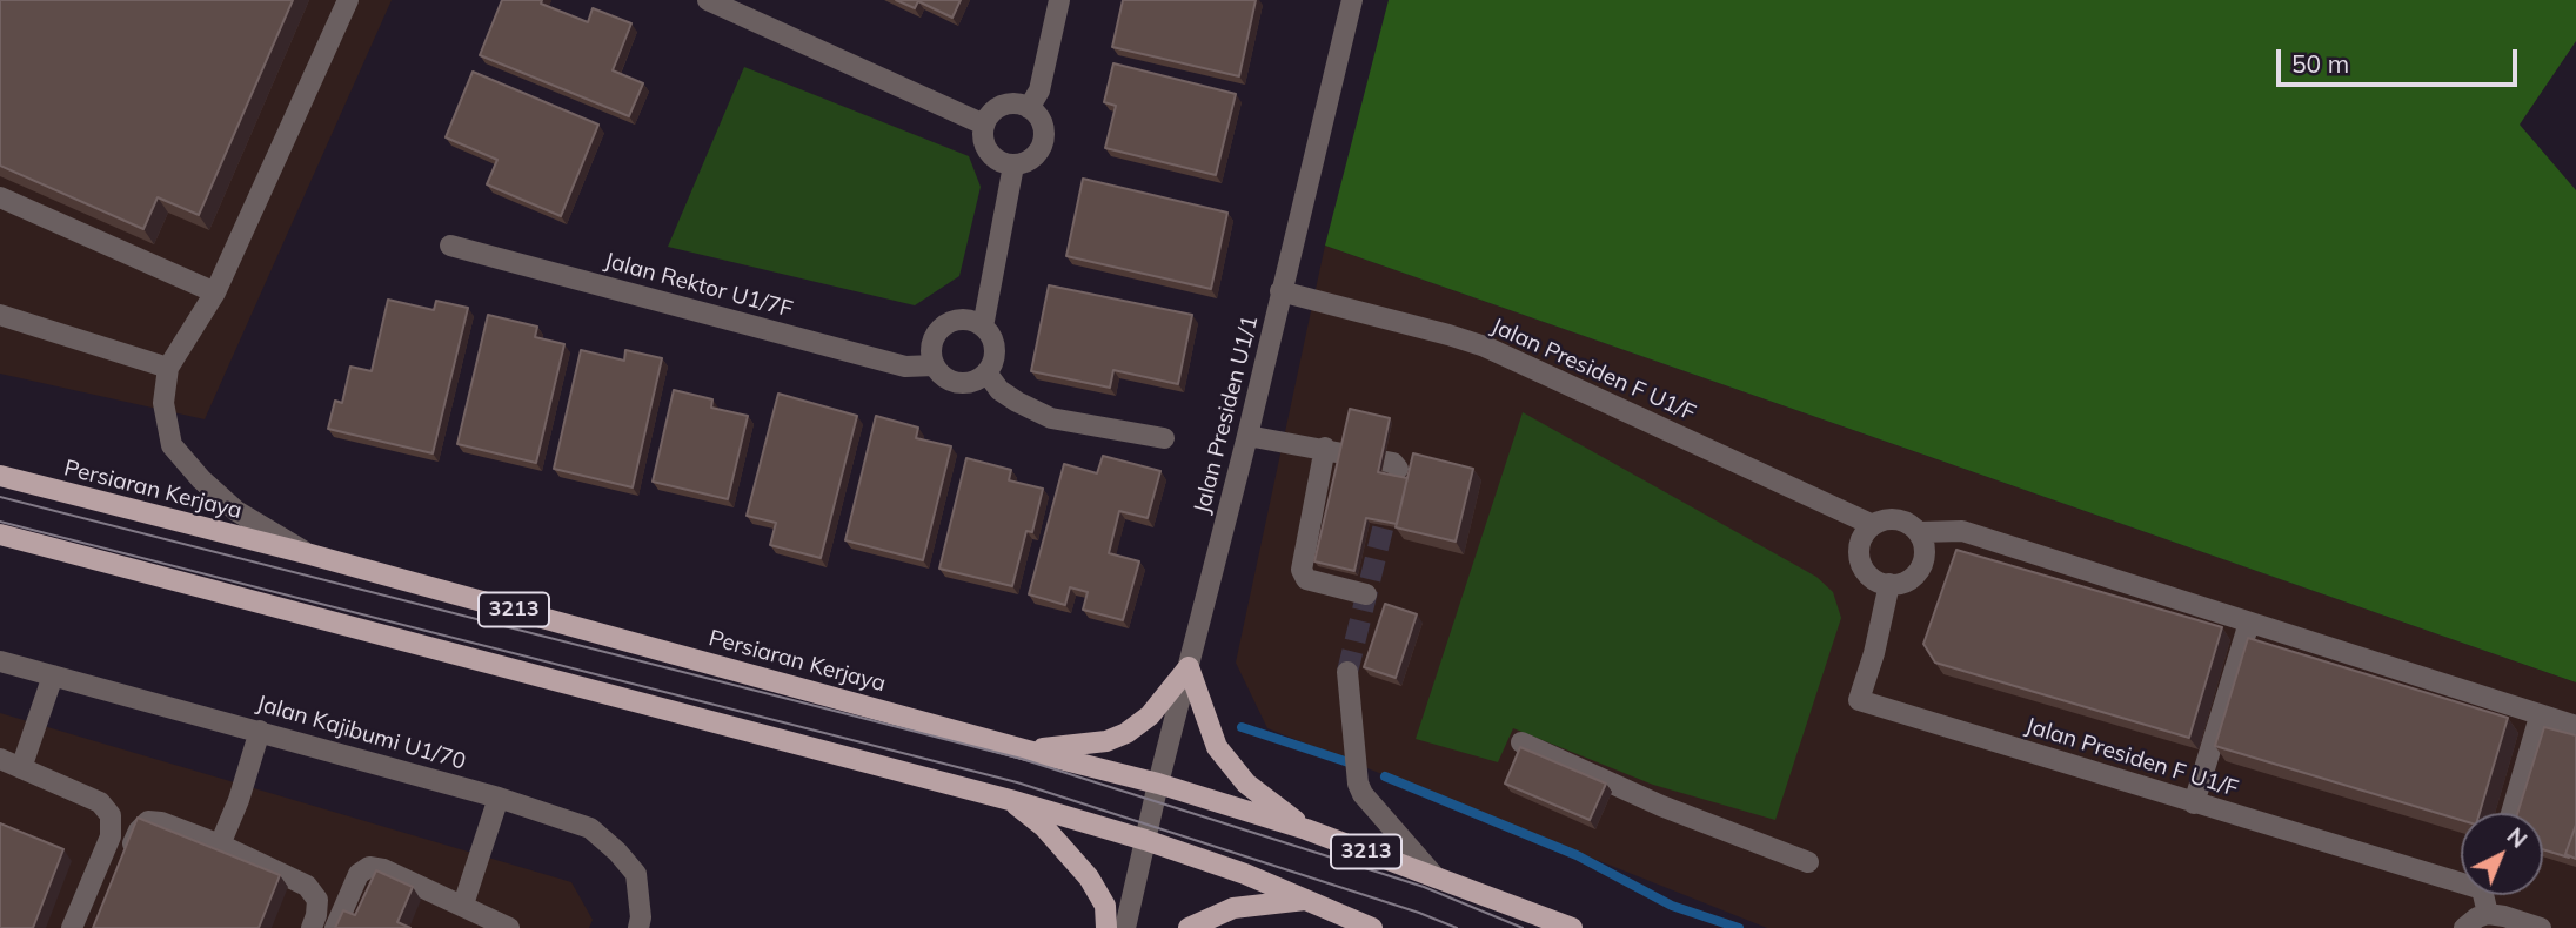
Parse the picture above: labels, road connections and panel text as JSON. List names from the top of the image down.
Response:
{
  "streets": {
    "main road": ["Persiaran Kerjaya", "3213"],
    "street": [
      "Jalan Rektor U1/7F",
      "Jalan Presiden F U1/F",
      "Jalan Presiden U1/1",
      "Jalan Kajibumi U1/70"
    ]
  },
  "crossings": [
    ["Jalan Presiden F U1/F", "Jalan Presiden U1/1"],
    ["Jalan Presiden U1/1", "Persiaran Kerjaya"],
    ["Jalan Presiden U1/1", "3213"]
  ],
  "scale_bar": "50 m",
  "north": "top right"
}
